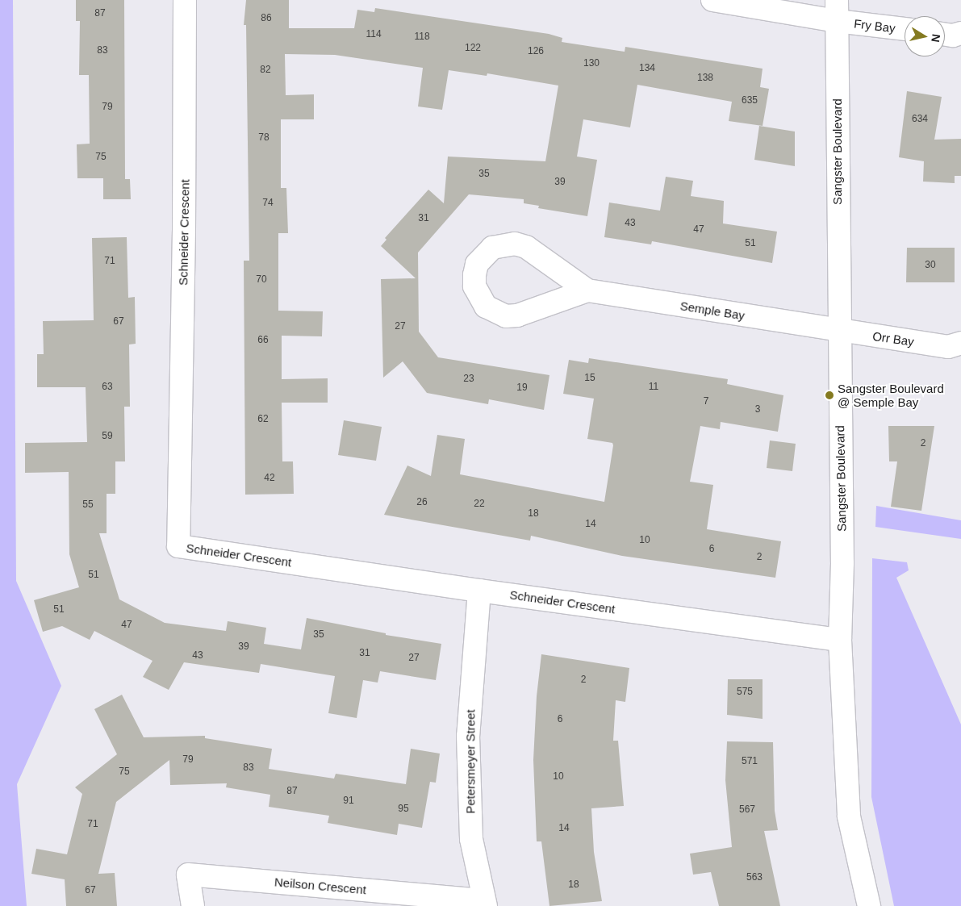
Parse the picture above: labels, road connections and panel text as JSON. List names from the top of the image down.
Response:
{
  "streets": {
    "street": [
      "Fry Bay",
      "Sangster Boulevard",
      "Schneider Crescent",
      "Semple Bay",
      "Orr Bay",
      "Petersmeyer Street",
      "Neilson Crescent"
    ]
  },
  "crossings": [
    ["Fry Bay", "Sangster Boulevard"],
    ["Sangster Boulevard", "Schneider Crescent"],
    ["Sangster Boulevard", "Semple Bay"],
    ["Sangster Boulevard", "Orr Bay"],
    ["Schneider Crescent", "Petersmeyer Street"],
    ["Semple Bay", "Orr Bay"],
    ["Petersmeyer Street", "Neilson Crescent"]
  ],
  "places": ["Sangster Boulevard @ Semple Bay"],
  "house_numbers": [
    "87",
    "86",
    "114",
    "118",
    "122",
    "83",
    "126",
    "130",
    "134",
    "82",
    "138",
    "635",
    "79",
    "634",
    "78",
    "75",
    "35",
    "39",
    "74",
    "31",
    "43",
    "47",
    "51",
    "71",
    "30",
    "70",
    "67",
    "27",
    "66",
    "15",
    "23",
    "63",
    "11",
    "19",
    "7",
    "3",
    "62",
    "59",
    "2",
    "42",
    "26",
    "22",
    "55",
    "18",
    "14",
    "10",
    "6",
    "2",
    "51",
    "51",
    "47",
    "35",
    "39",
    "31",
    "43",
    "27",
    "2",
    "575",
    "6",
    "79",
    "571",
    "83",
    "75",
    "10",
    "87",
    "91",
    "95",
    "567",
    "71",
    "14",
    "563",
    "18",
    "67"
  ],
  "north": "right"
}
